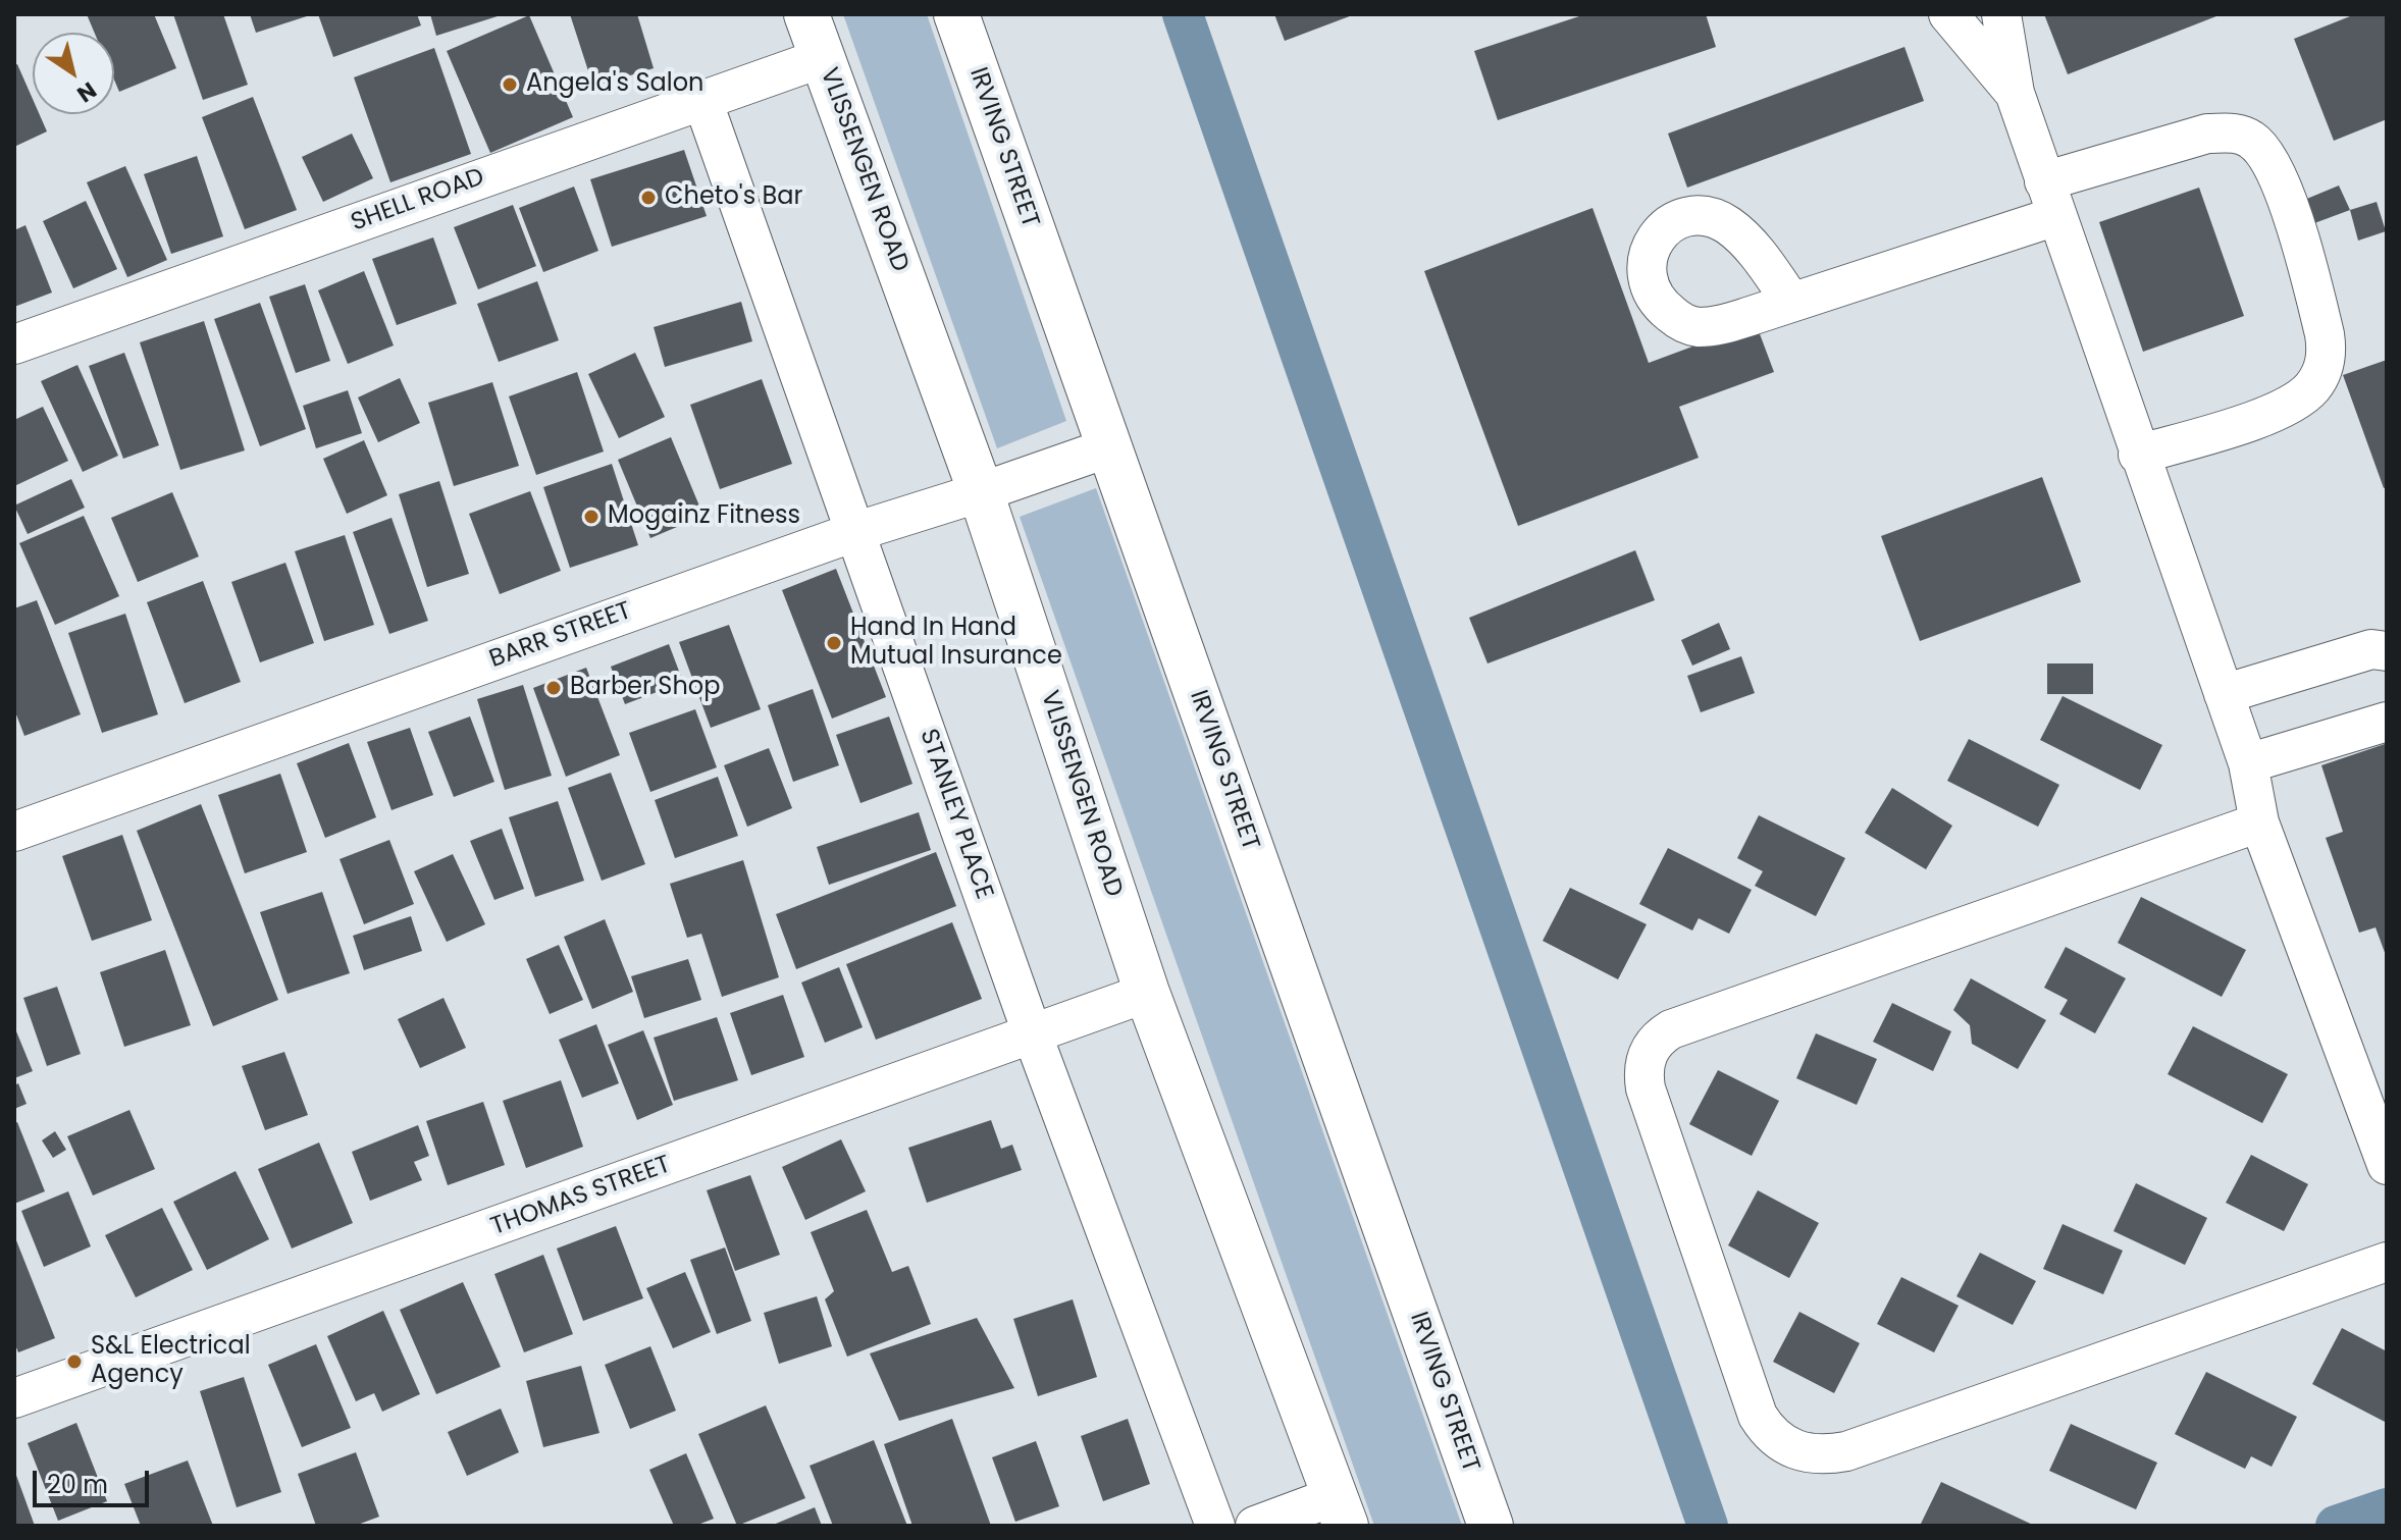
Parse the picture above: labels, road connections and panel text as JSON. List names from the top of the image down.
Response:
{
  "streets": {
    "main road": ["IRVING STREET", "VLISSENGEN ROAD"],
    "street": [
      "SHELL ROAD",
      "BARR STREET",
      "STANLEY PLACE",
      "THOMAS STREET"
    ]
  },
  "crossings": [
    ["IRVING STREET", "BARR STREET"],
    ["VLISSENGEN ROAD", "SHELL ROAD"],
    ["VLISSENGEN ROAD", "BARR STREET"],
    ["VLISSENGEN ROAD", "THOMAS STREET"],
    ["SHELL ROAD", "STANLEY PLACE"],
    ["BARR STREET", "STANLEY PLACE"],
    ["STANLEY PLACE", "THOMAS STREET"]
  ],
  "places": [
    "Angela's Salon",
    "Cheto's Bar",
    "Mogainz Fitness",
    "Hand In Hand Mutual Insurance",
    "Barber Shop",
    "S&L Electrical Agency"
  ],
  "scale_bar": "20 m",
  "north": "bottom right"
}
